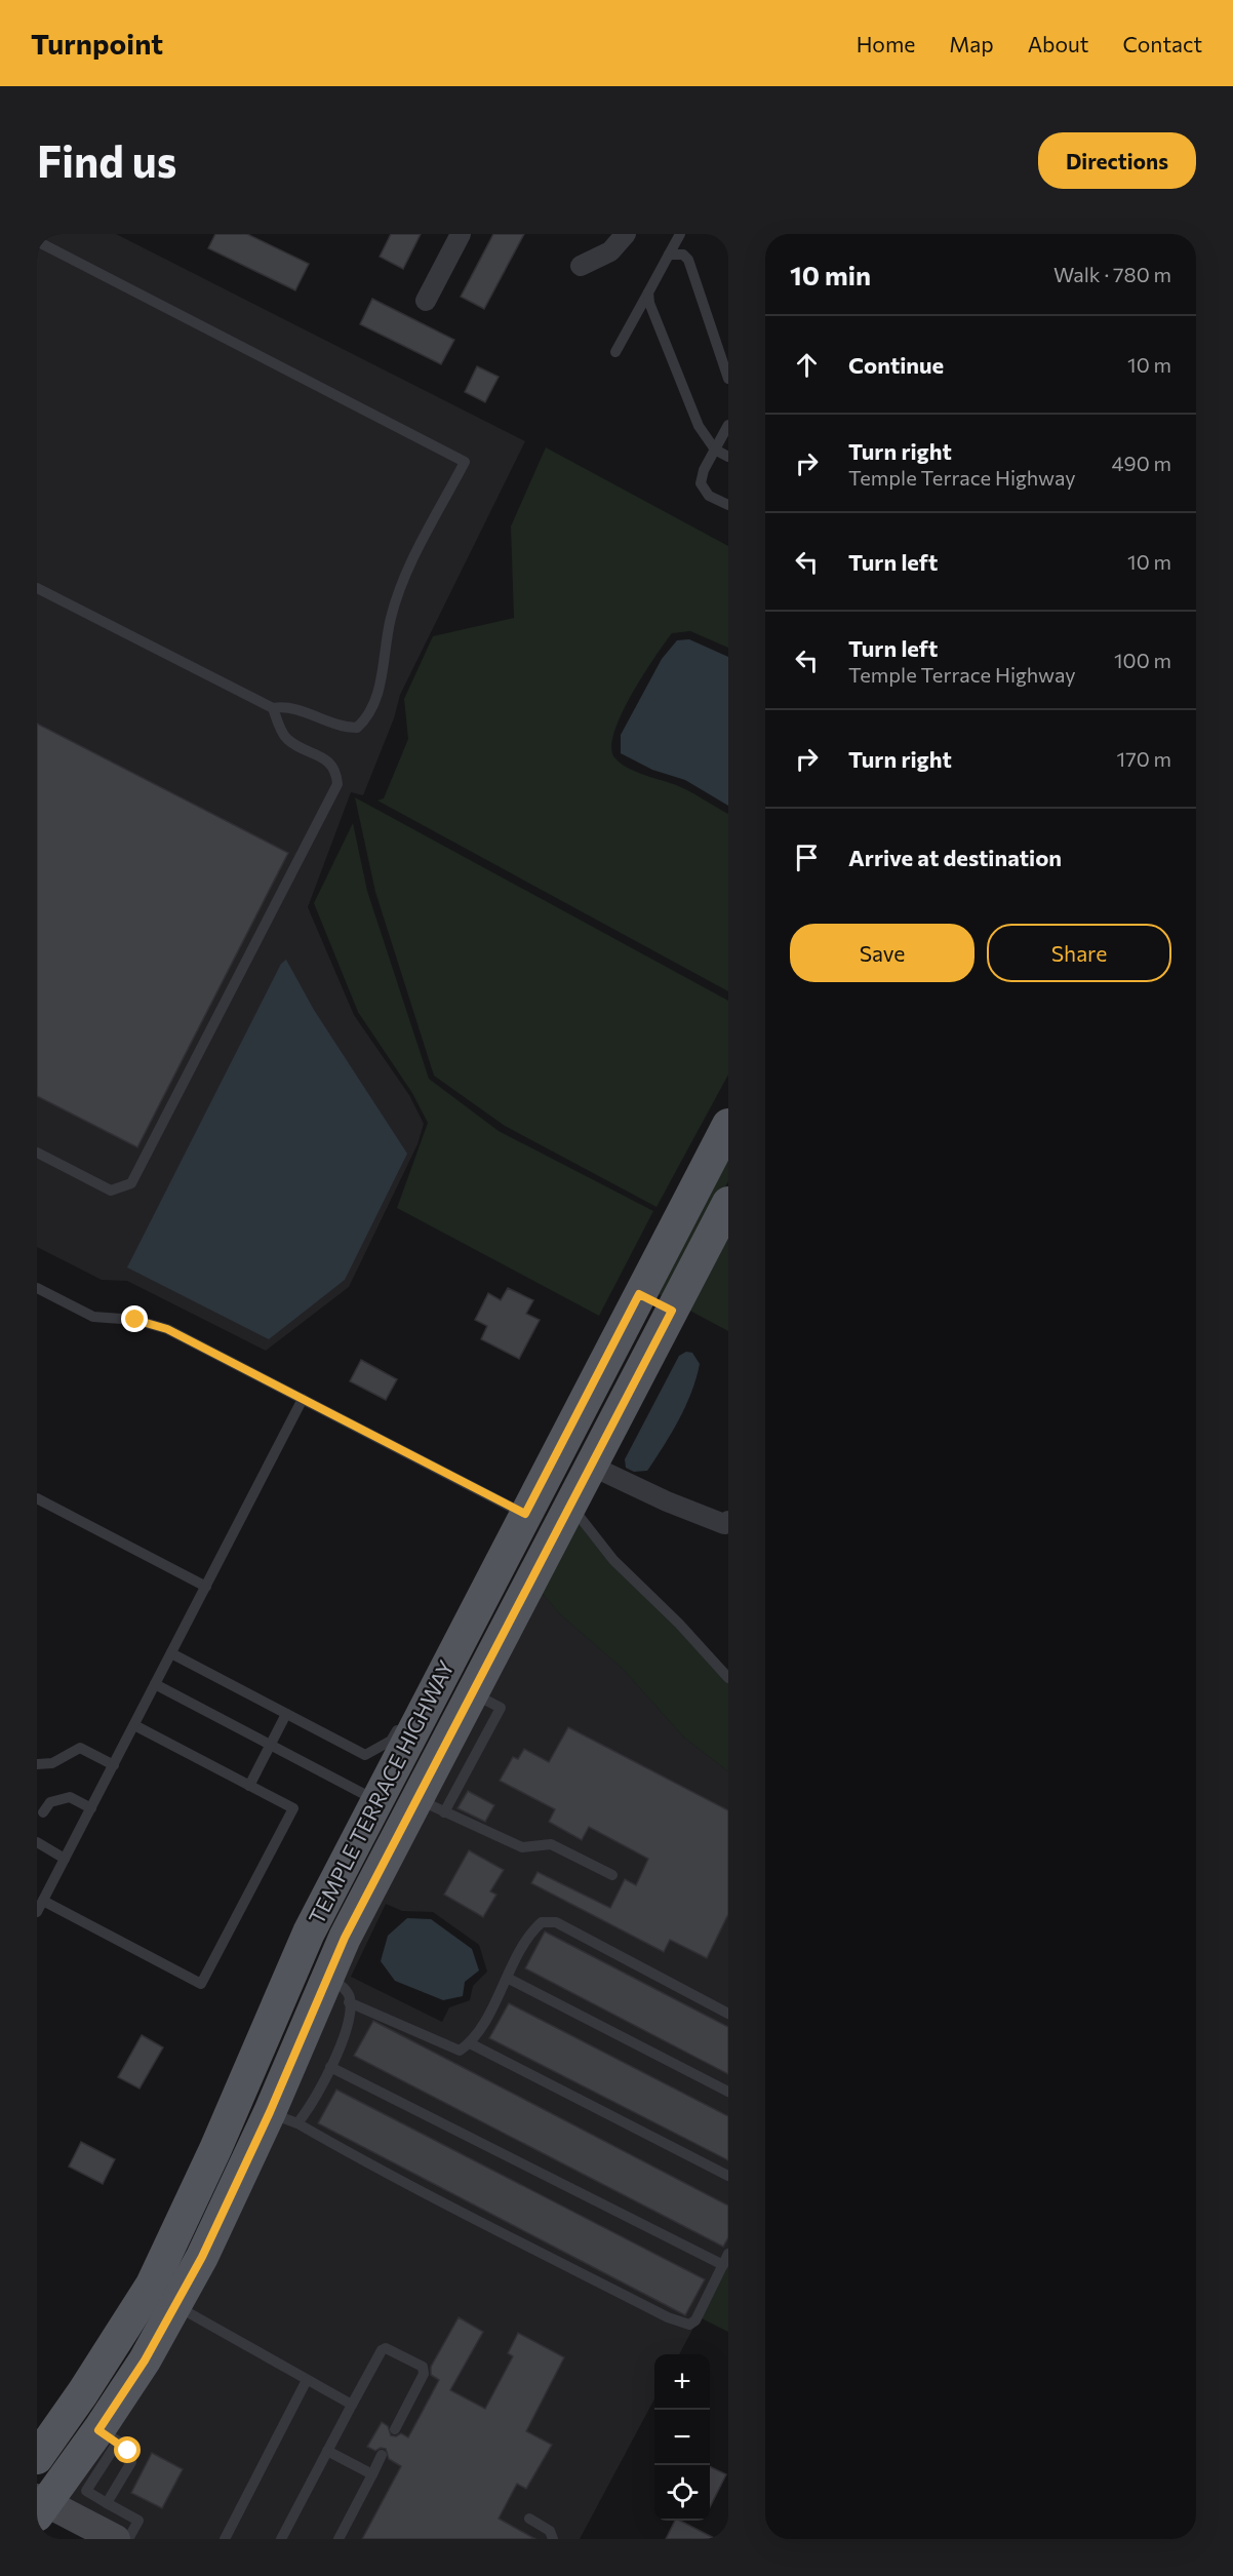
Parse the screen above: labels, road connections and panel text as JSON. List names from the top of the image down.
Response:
{
  "streets": {
    "main road": ["TEMPLE TERRACE HIGHWAY"]
  },
  "page": {
    "header": "Turnpoint",
    "nav": [
      "Home",
      "Map",
      "About",
      "Contact"
    ],
    "buttons": [
      "Directions",
      ["Save", "Share"]
    ],
    "title": "Find us",
    "heading": ["10 min", "Walk · 780 m"],
    "list": [
      ["Continue", "10 m"],
      ["Turn right", "Temple Terrace Highway", "490 m"],
      ["Turn left", "10 m"],
      ["Turn left", "Temple Terrace Highway", "100 m"],
      ["Turn right", "170 m"],
      "Arrive at destination"
    ],
    "map_buttons": ["+", "−"]
  }
}
